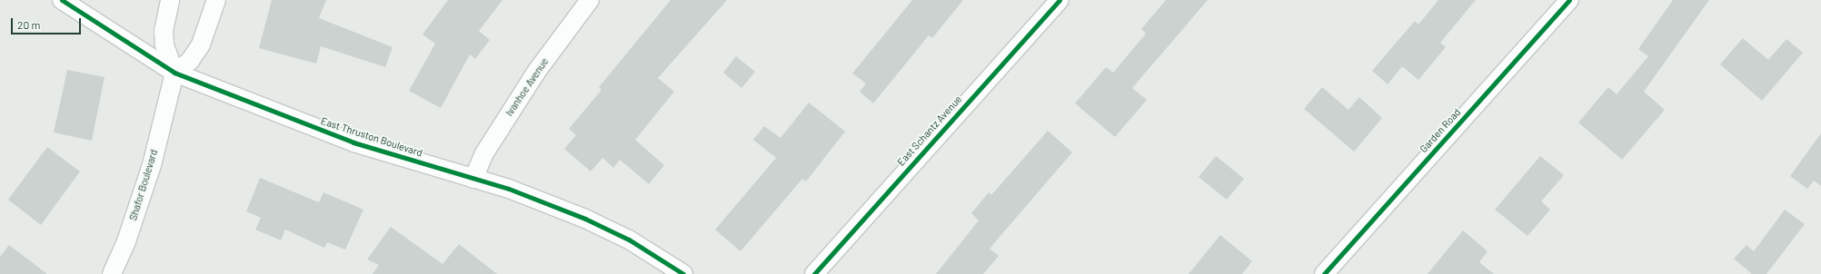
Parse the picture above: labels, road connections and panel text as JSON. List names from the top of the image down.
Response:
{
  "streets": {
    "street": [
      "Ivanhoe Avenue",
      "East Schantz Avenue",
      "Garden Road",
      "East Thruston Boulevard",
      "Shafor Boulevard"
    ]
  },
  "crossings": [
    ["Ivanhoe Avenue", "East Thruston Boulevard"],
    ["East Thruston Boulevard", "Shafor Boulevard"]
  ],
  "scale_bar": "20 m"
}
